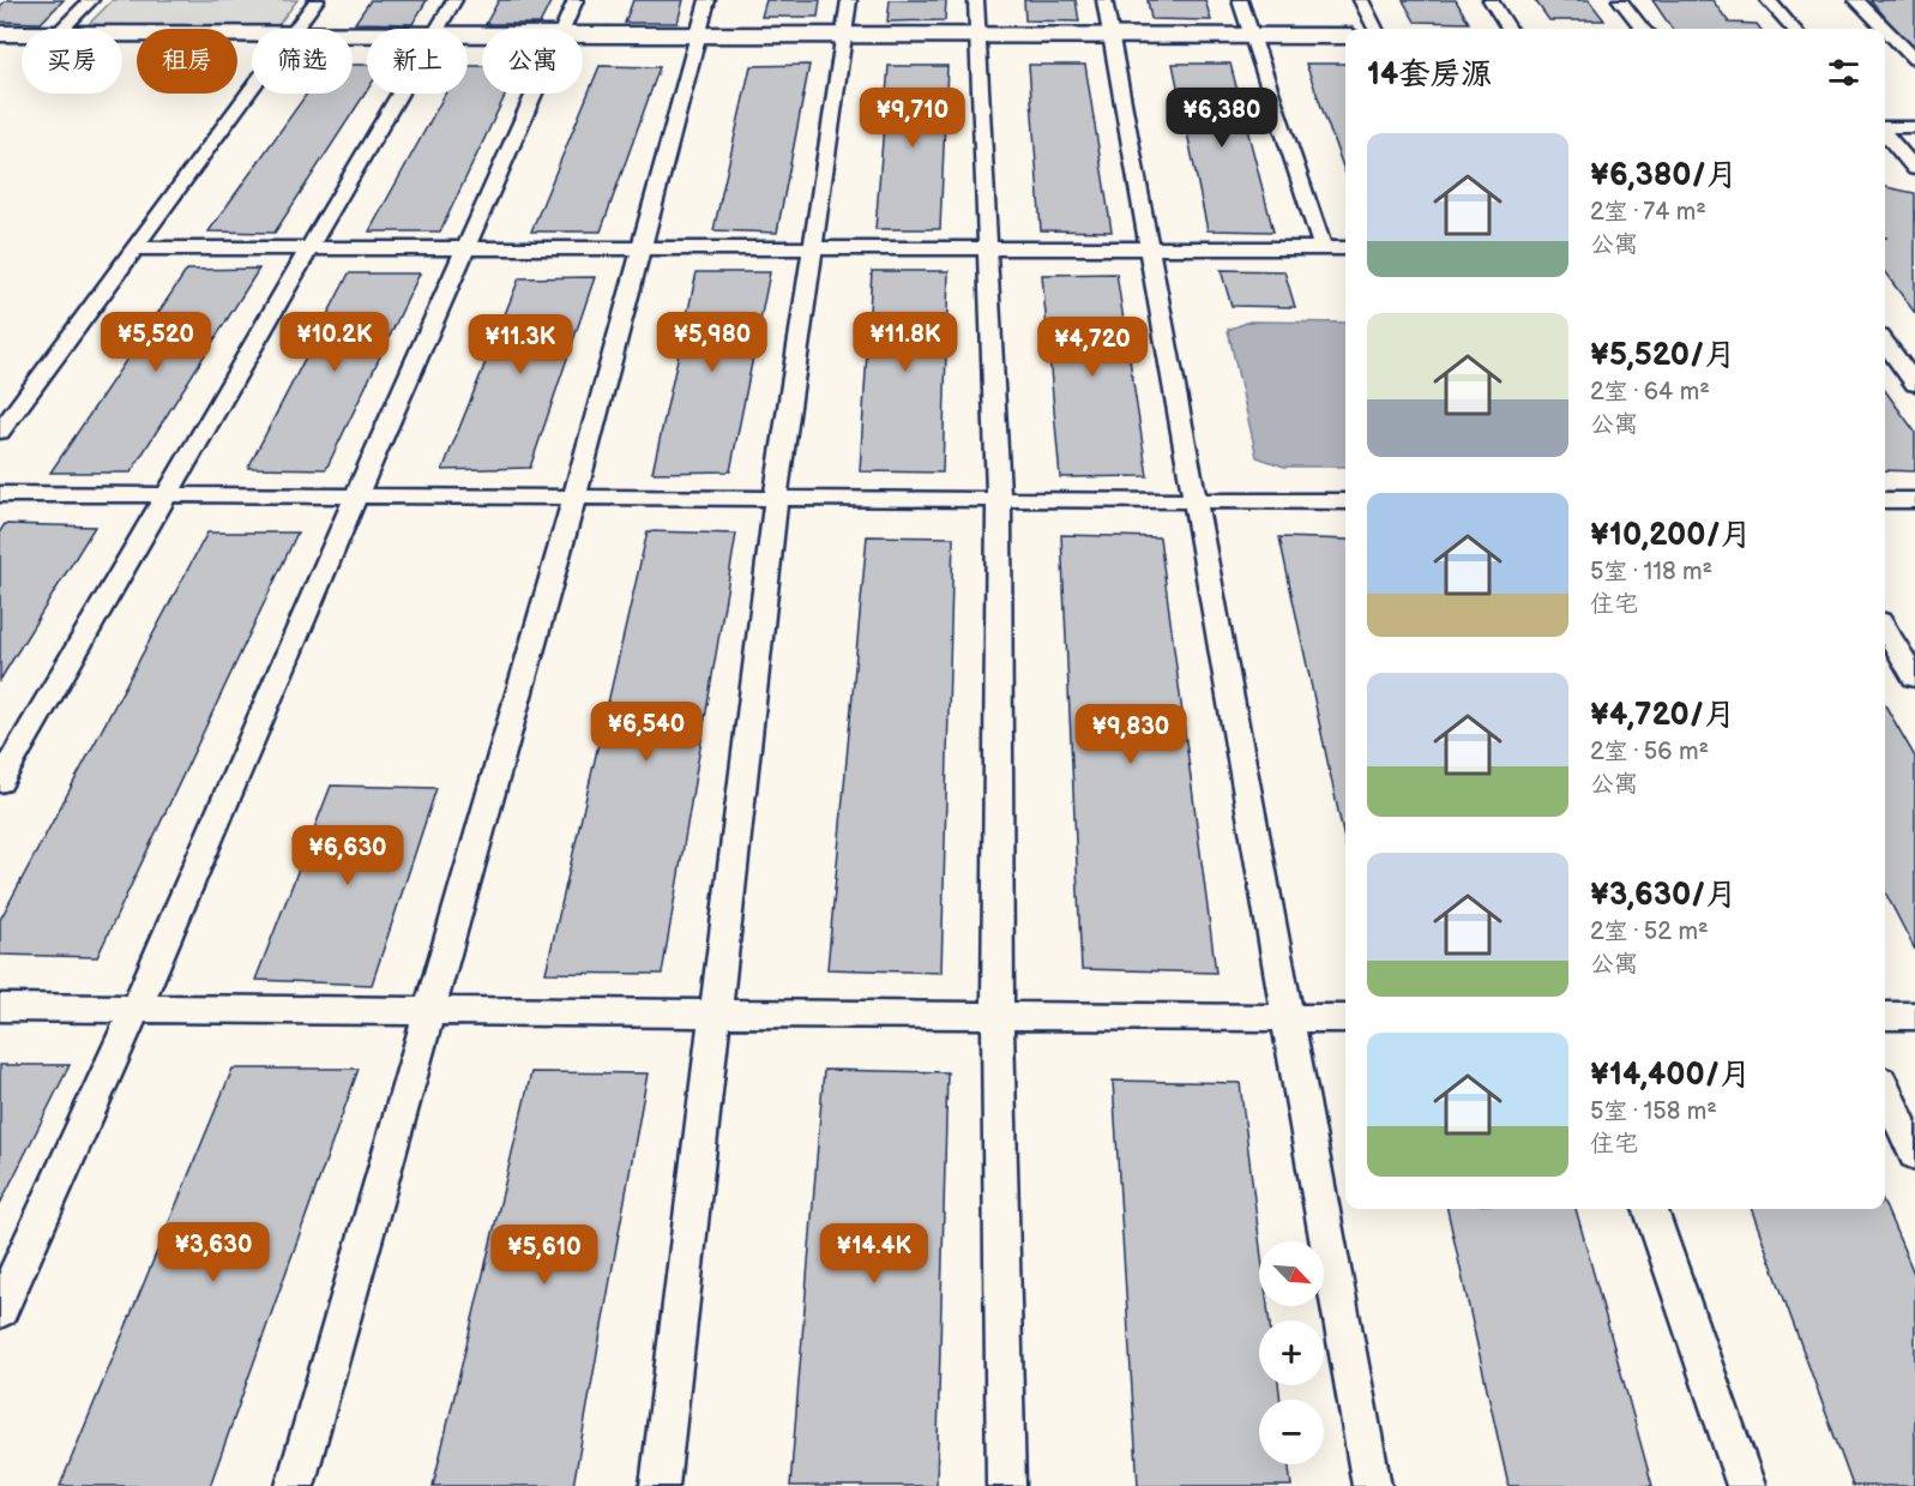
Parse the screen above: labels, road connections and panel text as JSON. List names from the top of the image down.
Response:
{
  "north": "bottom right",
  "page": {
    "chip": [
      "买房",
      "租房",
      "筛选",
      "新上",
      "公寓"
    ],
    "heading": "14套房源",
    "price": [
      "¥9,710",
      "¥6,380",
      "¥5,520",
      "¥10.2K",
      "¥5,980",
      "¥11.8K",
      "¥11.3K",
      "¥4,720",
      "¥6,540",
      "¥9,830",
      "¥6,630",
      "¥3,630",
      "¥14.4K",
      "¥5,610"
    ],
    "list": [
      {
        "name": "¥6,380/月",
        "note": "2室 · 74 m² · 公寓"
      },
      {
        "name": "¥5,520/月",
        "note": "2室 · 64 m² · 公寓"
      },
      {
        "name": "¥10,200/月",
        "note": "5室 · 118 m² · 住宅"
      },
      {
        "name": "¥4,720/月",
        "note": "2室 · 56 m² · 公寓"
      },
      {
        "name": "¥3,630/月",
        "note": "2室 · 52 m² · 公寓"
      },
      {
        "name": "¥14,400/月",
        "note": "5室 · 158 m² · 住宅"
      }
    ],
    "map_buttons": ["+", "−"]
  }
}
